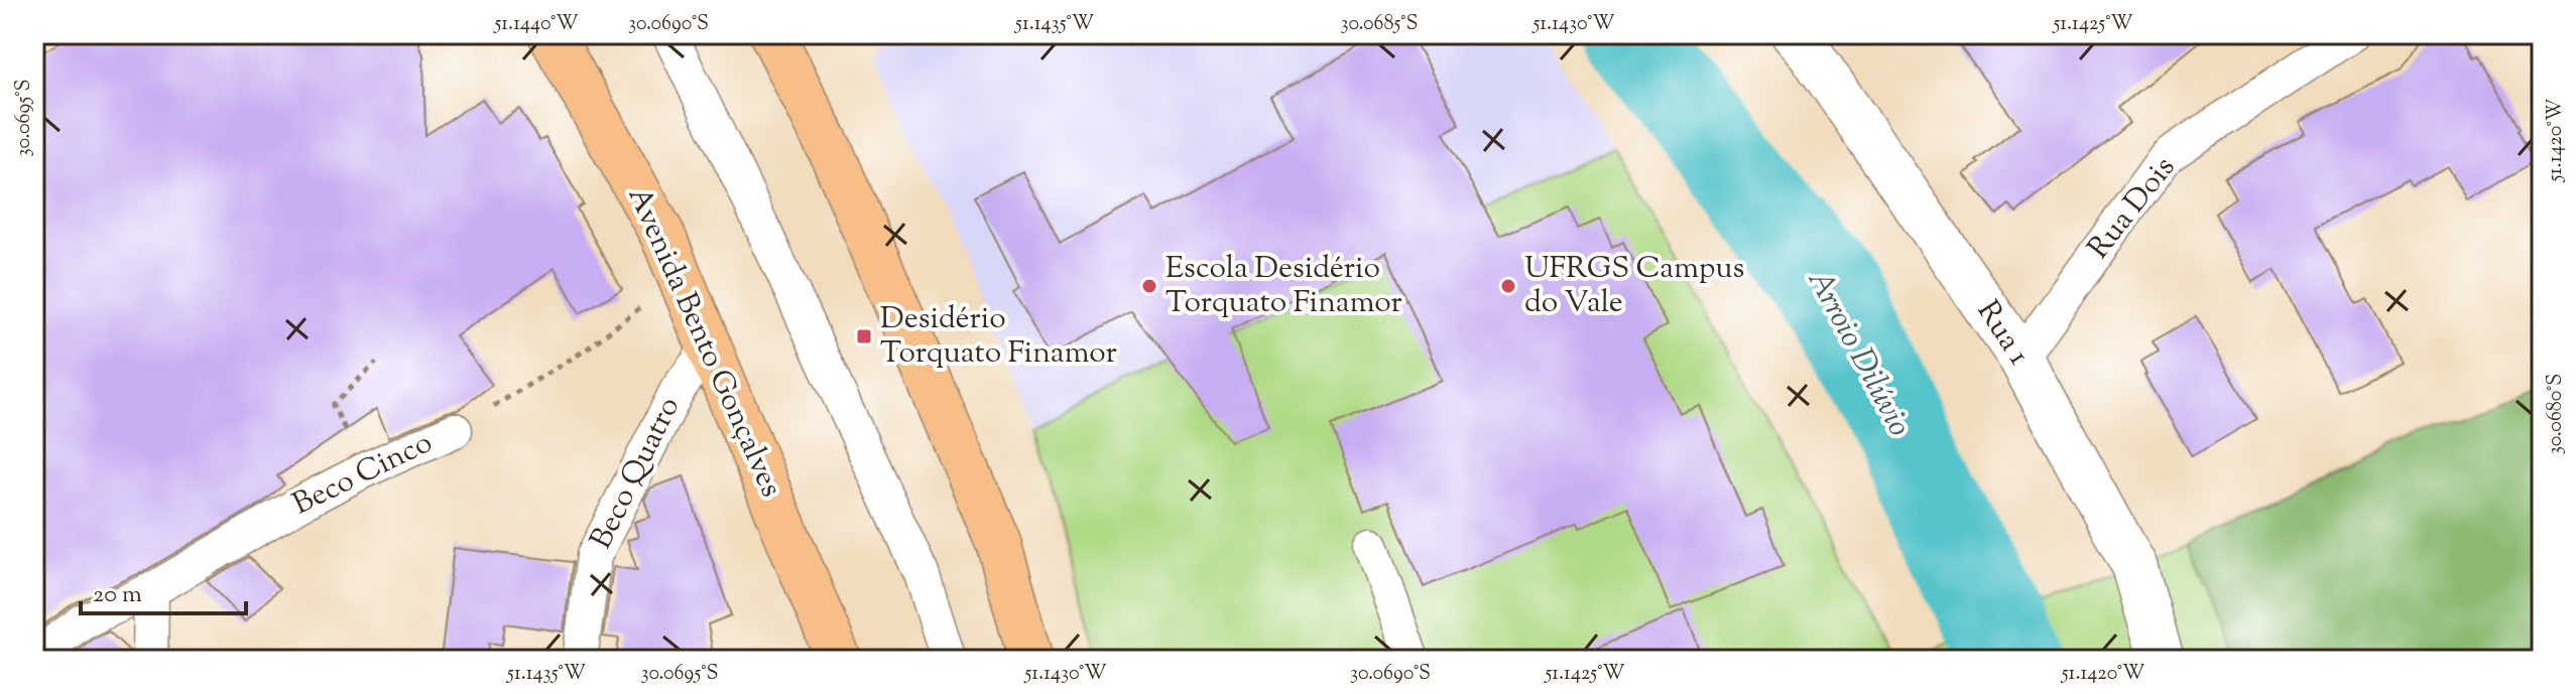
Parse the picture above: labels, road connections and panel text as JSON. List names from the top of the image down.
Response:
{
  "streets": {
    "main road": ["Avenida Bento Gonçalves"],
    "street": ["Rua 1"],
    "lane": ["Rua Dois", "Beco Quatro", "Beco Cinco"]
  },
  "crossings": [
    ["Rua Dois", "Rua 1"],
    ["Avenida Bento Gonçalves", "Beco Quatro"],
    ["Avenida Bento Gonçalves", "Beco Cinco"]
  ],
  "water": ["Arroio Dilúvio"],
  "places": {
    "other": ["Escola Desidério Torquato Finamor", "UFRGS Campus do Vale"],
    "transit": ["Desidério Torquato Finamor"]
  },
  "scale_bar": "20 m",
  "coordinates": [
    "51.1440°W",
    "30.0690°S",
    "51.1435°W",
    "30.0685°S",
    "51.1430°W",
    "51.1425°W",
    "30.0695°S",
    "51.1420°W",
    "30.0680°S"
  ]
}
